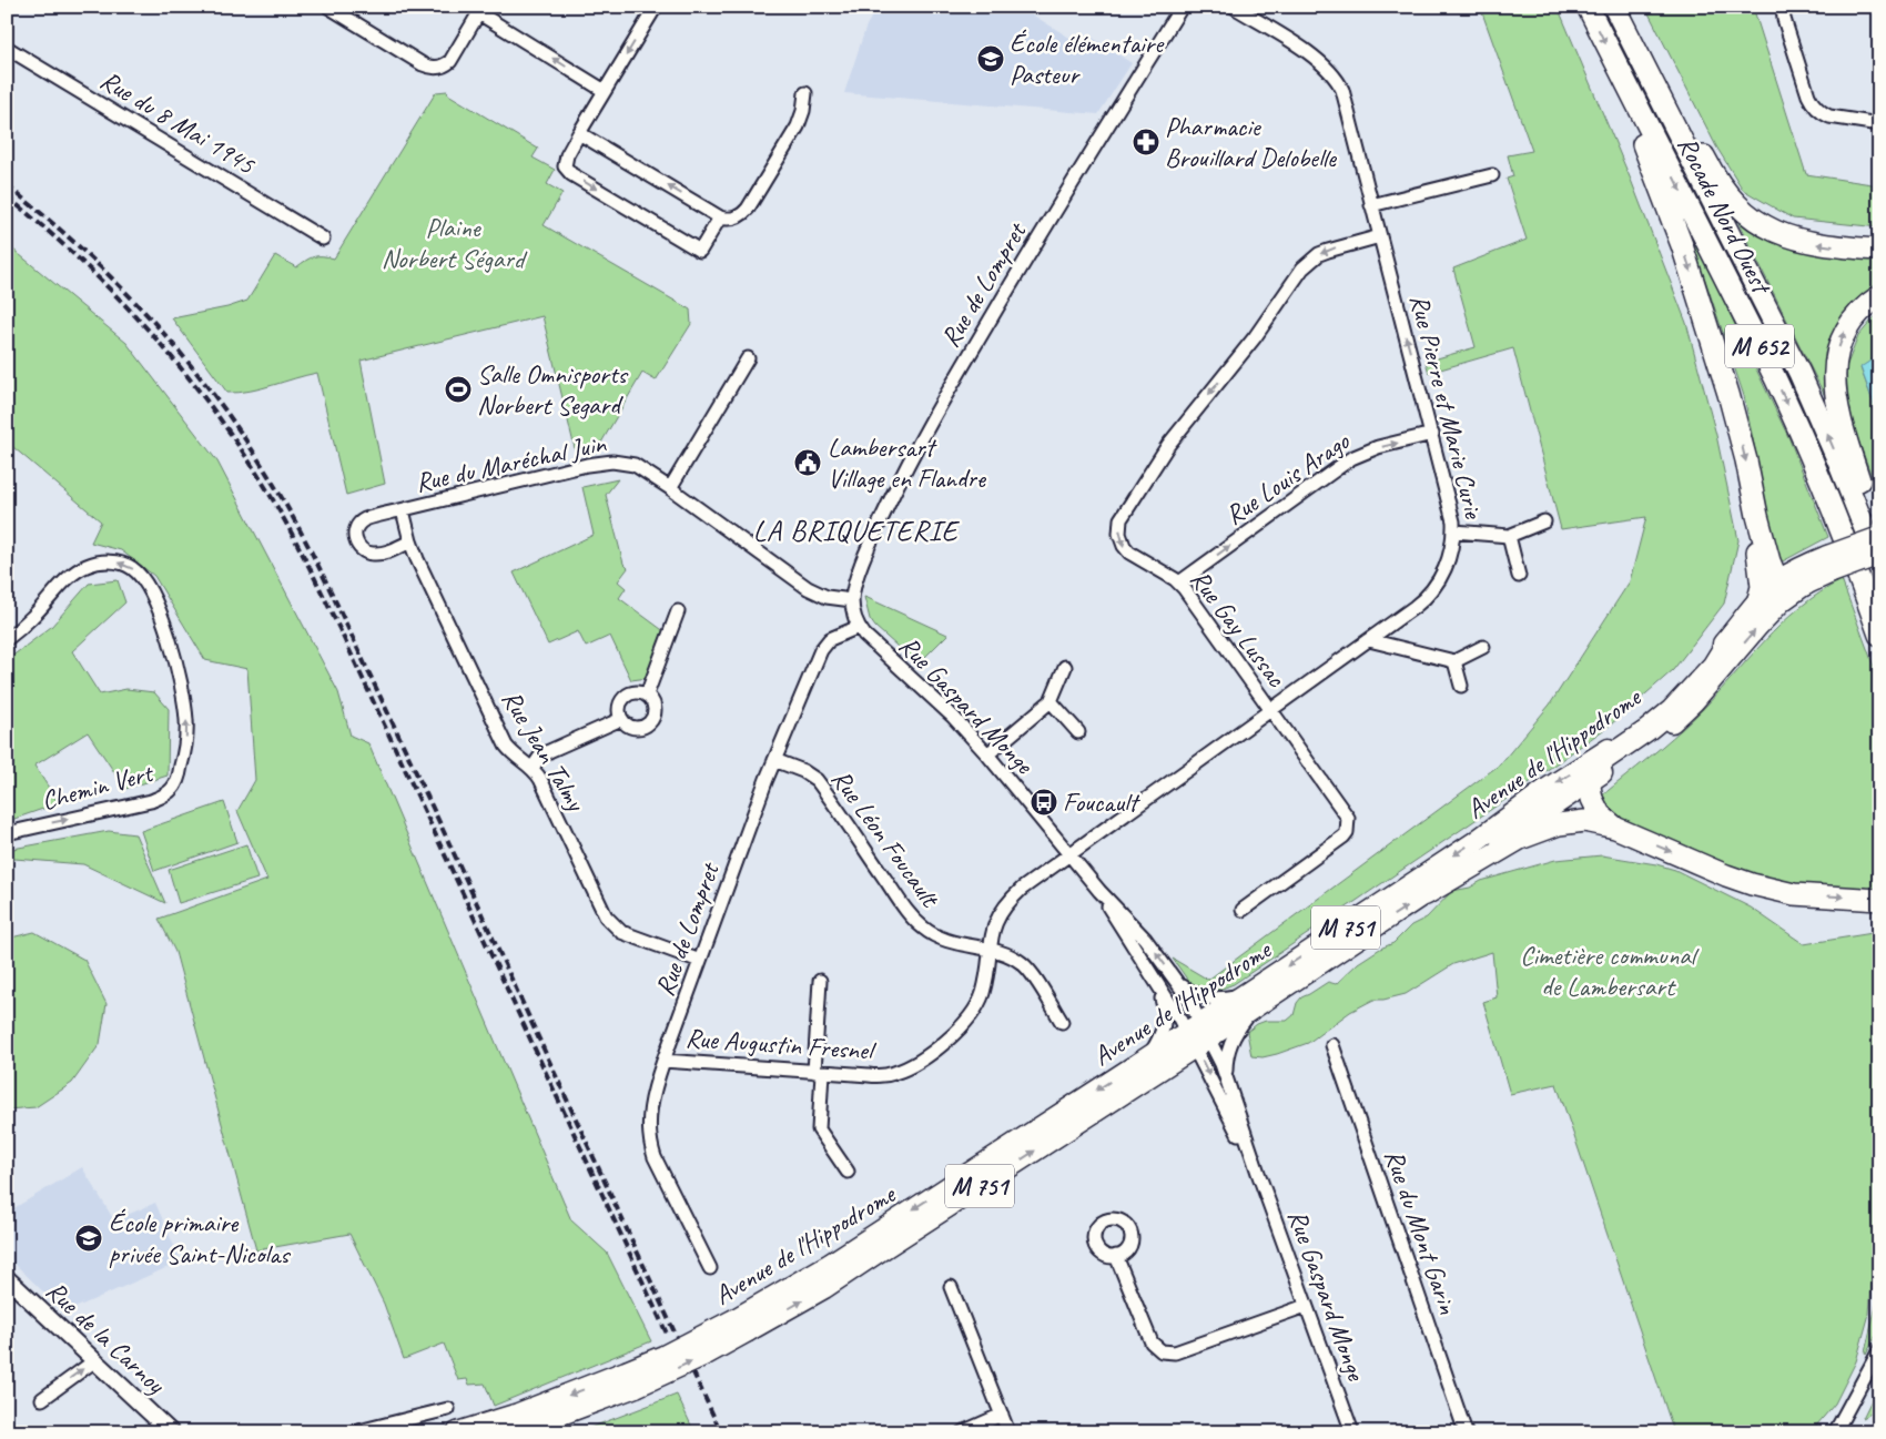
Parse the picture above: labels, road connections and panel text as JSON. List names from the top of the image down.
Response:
{
  "streets": {
    "highway": ["Rocade Nord Ouest", "M 652"],
    "main road": ["Avenue de l'Hippodrome", "M 751"],
    "street": [
      "Rue du 8 Mai 1945",
      "Rue de Lompret",
      "Rue Pierre et Marie Curie",
      "Rue du Maréchal Juin",
      "Rue Louis Arago",
      "Rue Gay Lussac",
      "Rue Gaspard Monge",
      "Rue Jean Talmy",
      "Chemin Vert",
      "Rue Léon Foucault",
      "Rue Augustin Fresnel",
      "Rue du Mont Garin",
      "Rue de la Carnoy"
    ]
  },
  "crossings": [
    ["Rue de Lompret", "Rue du Maréchal Juin"],
    ["Rue de Lompret", "Rue Gaspard Monge"],
    ["Rue de Lompret", "Rue Jean Talmy"],
    ["Rue de Lompret", "Rue Léon Foucault"],
    ["Rue de Lompret", "Rue Augustin Fresnel"],
    ["Rue Pierre et Marie Curie", "Rue Louis Arago"],
    ["Rue Pierre et Marie Curie", "Rue Gay Lussac"],
    ["Rue Pierre et Marie Curie", "Rue Gaspard Monge"],
    ["Rue Pierre et Marie Curie", "Rue Augustin Fresnel"],
    ["Rue du Maréchal Juin", "Rue Gaspard Monge"],
    ["Rue du Maréchal Juin", "Rue Jean Talmy"],
    ["Rue Louis Arago", "Rue Gay Lussac"],
    ["Rue Gaspard Monge", "Avenue de l'Hippodrome"],
    ["Rue Gaspard Monge", "Rue Augustin Fresnel"],
    ["Rue Léon Foucault", "Rue Augustin Fresnel"]
  ],
  "one_way": ["Rue Louis Arago", "Rue Gay Lussac"],
  "districts": ["LA BRIQUETERIE"],
  "parks": ["Plaine Norbert Ségard", "Cimetière communal de Lambersart"],
  "places": {
    "school or university": ["École élémentaire Pasteur", "École primaire privée Saint-Nicolas"],
    "pharmacy": ["Pharmacie Brouillard Delobelle"],
    "sports": ["Salle Omnisports Norbert Segard"],
    "public building": ["Lambersart Village en Flandre"],
    "bus stop": ["Foucault"]
  }
}
